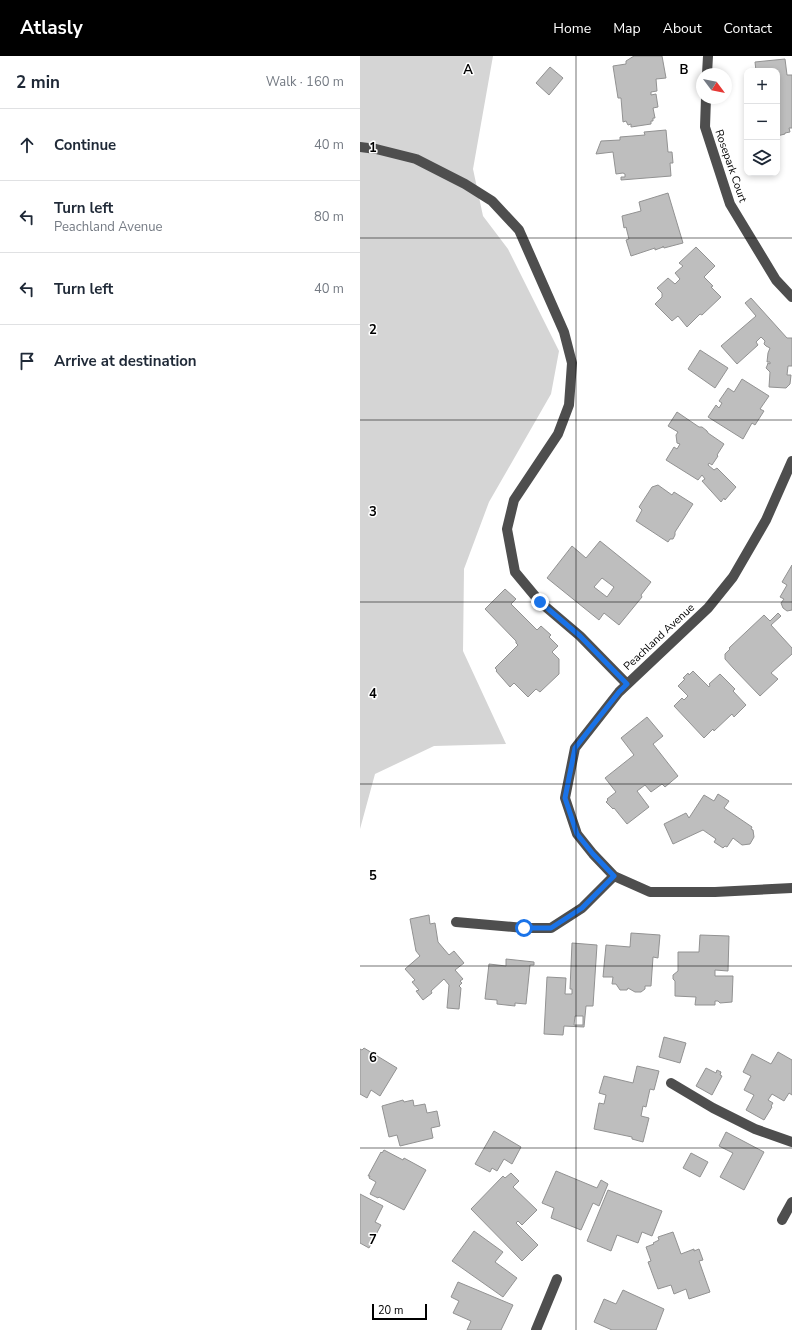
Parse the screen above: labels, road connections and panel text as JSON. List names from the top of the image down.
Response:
{
  "streets": {
    "street": ["Rosepark Court", "Peachland Avenue"]
  },
  "scale_bar": "20 m",
  "north": "bottom right",
  "page": {
    "header": "Atlasly",
    "nav": [
      "Home",
      "Map",
      "About",
      "Contact"
    ],
    "heading": ["2 min", "Walk · 160 m"],
    "map_buttons": ["+", "−"],
    "list": [
      ["Continue", "40 m"],
      ["Turn left", "Peachland Avenue", "80 m"],
      ["Turn left", "40 m"],
      "Arrive at destination"
    ],
    "scale": "20 m"
  },
  "grid": {
    "columns": ["A", "B"],
    "rows": [
      "1",
      "2",
      "3",
      "4",
      "5",
      "6",
      "7"
    ]
  }
}
